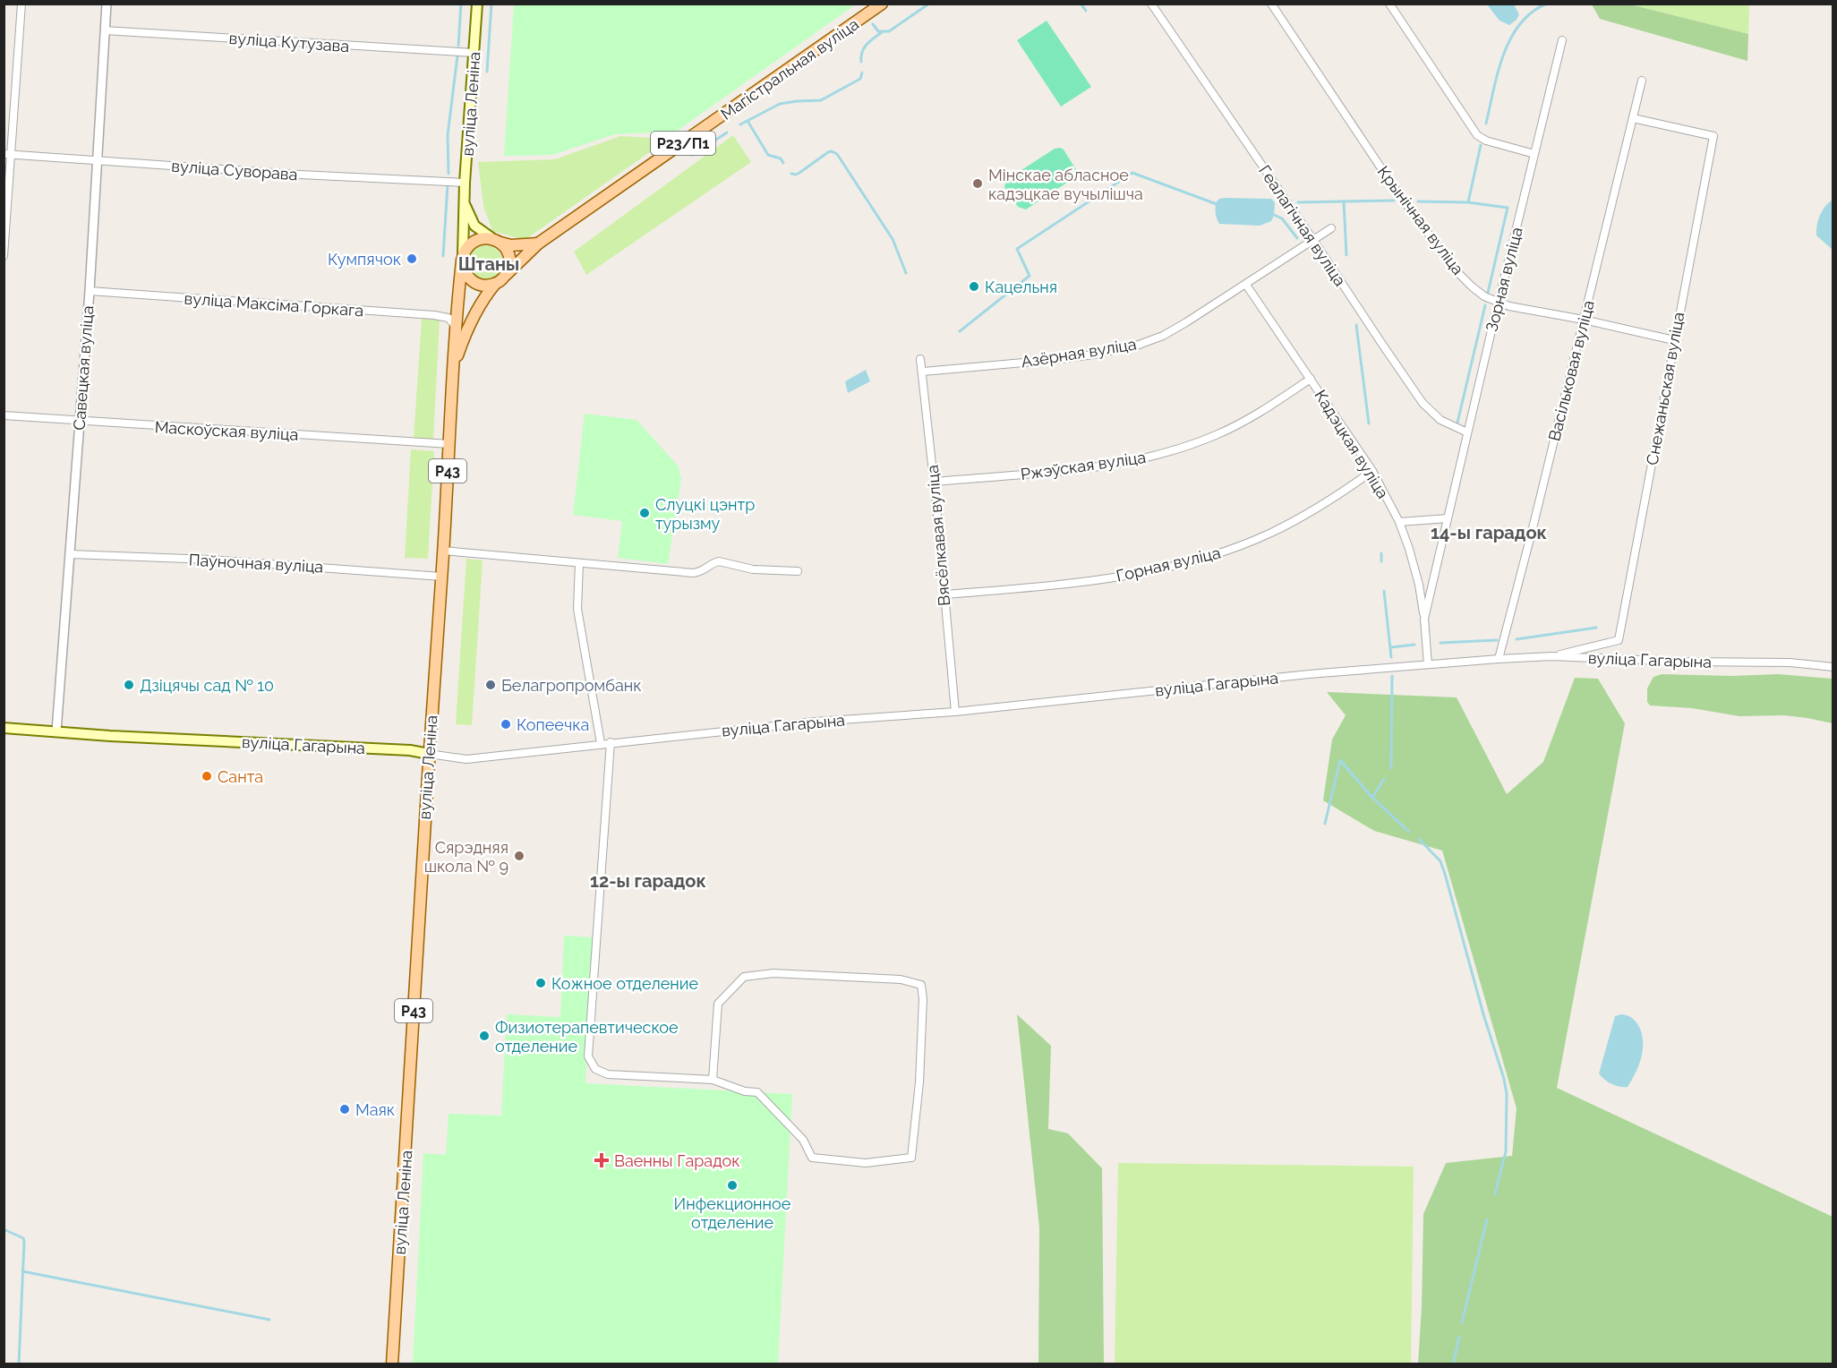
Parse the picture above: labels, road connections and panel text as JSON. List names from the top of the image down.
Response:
{
  "streets": {
    "main road": [
      "Магістральная вуліца",
      "вуліца Леніна",
      "Р23/П1",
      "Р43",
      "вуліца Гагарына"
    ],
    "street": [
      "вуліца Кутузава",
      "вуліца Суворава",
      "Крынічная вуліца",
      "Геалагічная вуліца",
      "Зорная вуліца",
      "вуліца Максіма Горкага",
      "Азёрная вуліца",
      "Савецкая вуліца",
      "Васільковая вуліца",
      "Снежаньская вуліца",
      "Маскоўская вуліца",
      "Кадэцкая вуліца",
      "Ржэўская вуліца",
      "Вясёлкавая вуліца",
      "Паўночная вуліца",
      "Горная вуліца"
    ]
  },
  "crossings": [
    ["вуліца Кутузава", "вуліца Леніна"],
    ["вуліца Кутузава", "Савецкая вуліца"],
    ["Магістральная вуліца", "вуліца Леніна"],
    ["Магістральная вуліца", "Р43"],
    ["вуліца Леніна", "вуліца Суворава"],
    ["вуліца Леніна", "вуліца Максіма Горкага"],
    ["вуліца Леніна", "Маскоўская вуліца"],
    ["вуліца Леніна", "Р43"],
    ["вуліца Леніна", "Паўночная вуліца"],
    ["вуліца Леніна", "вуліца Гагарына"],
    ["вуліца Суворава", "Савецкая вуліца"],
    ["Крынічная вуліца", "Зорная вуліца"],
    ["Крынічная вуліца", "Васільковая вуліца"],
    ["Крынічная вуліца", "Снежаньская вуліца"],
    ["Геалагічная вуліца", "Зорная вуліца"],
    ["Геалагічная вуліца", "Азёрная вуліца"],
    ["Зорная вуліца", "Кадэцкая вуліца"],
    ["Зорная вуліца", "вуліца Гагарына"],
    ["вуліца Максіма Горкага", "Савецкая вуліца"],
    ["Азёрная вуліца", "Кадэцкая вуліца"],
    ["Азёрная вуліца", "Вясёлкавая вуліца"],
    ["Савецкая вуліца", "Маскоўская вуліца"],
    ["Савецкая вуліца", "Паўночная вуліца"],
    ["Савецкая вуліца", "вуліца Гагарына"],
    ["Васільковая вуліца", "Снежаньская вуліца"],
    ["Васільковая вуліца", "вуліца Гагарына"],
    ["Снежаньская вуліца", "вуліца Гагарына"],
    ["Кадэцкая вуліца", "Ржэўская вуліца"],
    ["Кадэцкая вуліца", "Горная вуліца"],
    ["Ржэўская вуліца", "Вясёлкавая вуліца"],
    ["Вясёлкавая вуліца", "Горная вуліца"],
    ["Вясёлкавая вуліца", "вуліца Гагарына"]
  ],
  "districts": ["Штаны", "14-ы гарадок", "12-ы гарадок"],
  "places": {
    "other": [
      "Мінскае абласное кадэцкае вучылішча",
      "Кумпячок",
      "Кацельня",
      "Слуцкі цэнтр турызму",
      "Дзіцячы сад № 10",
      "Белагропромбанк",
      "Копеечка",
      "Санта",
      "Сярэдняя школа № 9",
      "Кожное отделение",
      "Физиотерапевтическое отделение",
      "Маяк",
      "Инфекционное отделение"
    ],
    "health": ["Ваенны Гарадок"]
  }
}
